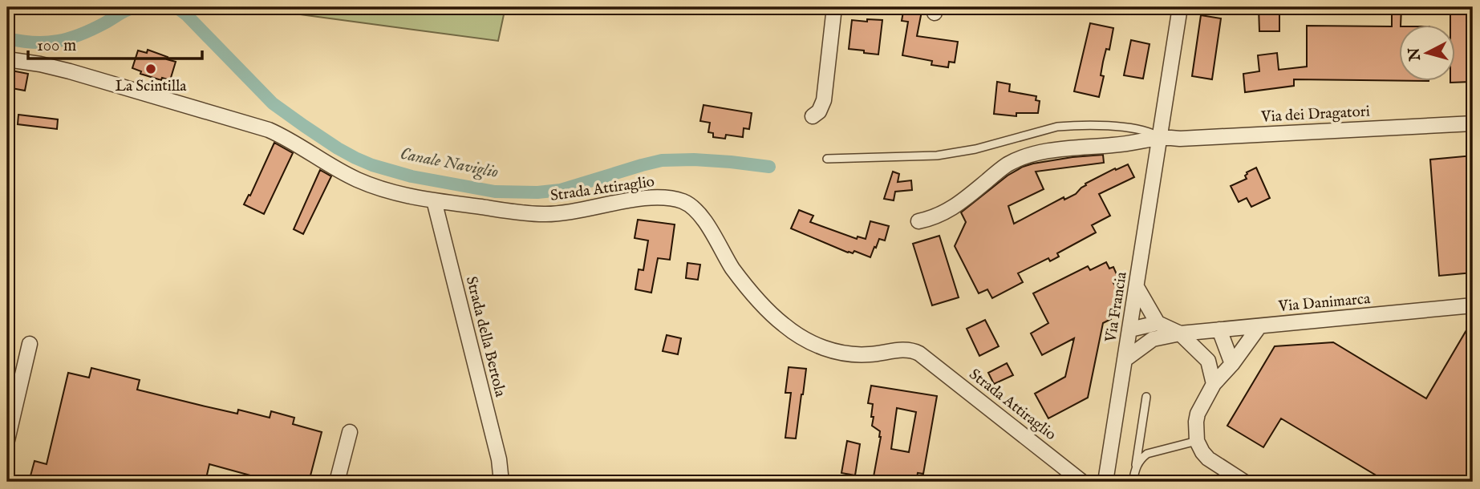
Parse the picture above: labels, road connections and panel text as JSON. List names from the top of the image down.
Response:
{
  "streets": {
    "street": [
      "Via dei Dragatori",
      "Strada Attiraglio",
      "Via Danimarca",
      "Via Francia",
      "Strada della Bertola"
    ]
  },
  "crossings": [
    ["Via dei Dragatori", "Via Francia"],
    ["Strada Attiraglio", "Strada della Bertola"],
    ["Via Danimarca", "Via Francia"]
  ],
  "water": ["Canale Naviglio"],
  "places": ["La Scintilla"],
  "scale_bar": "100 m",
  "north": "left"
}
